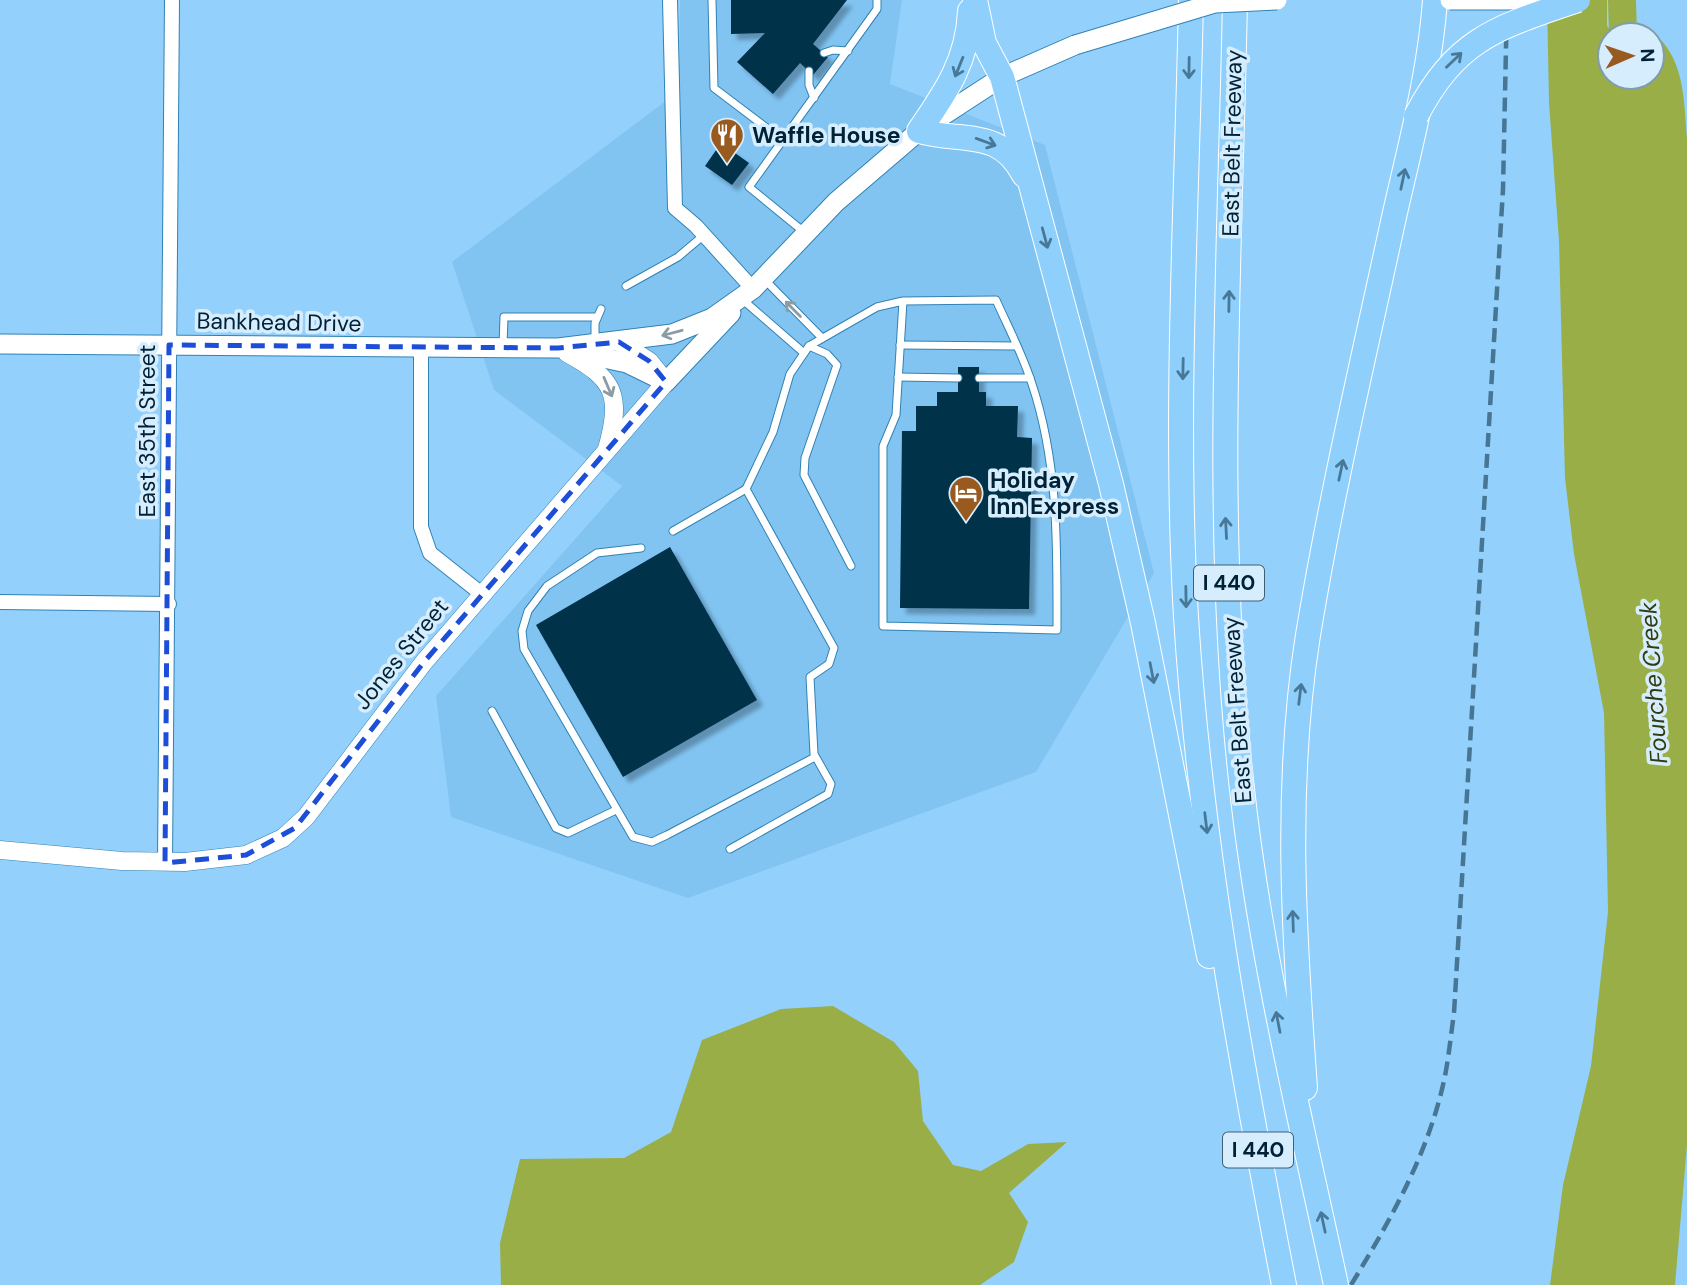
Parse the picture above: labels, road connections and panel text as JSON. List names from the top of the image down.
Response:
{
  "streets": {
    "highway": ["East Belt Freeway", "I 440"],
    "main road": ["Bankhead Drive", "Jones Street"],
    "street": ["East 35th Street"]
  },
  "crossings": [
    ["East Belt Freeway", "Bankhead Drive"],
    ["Bankhead Drive", "East 35th Street"],
    ["Bankhead Drive", "Jones Street"],
    ["East 35th Street", "Jones Street"]
  ],
  "water": ["Fourche Creek"],
  "places": {
    "restaurant": ["Waffle House"],
    "hotel": ["Holiday Inn Express"]
  },
  "north": "right"
}
